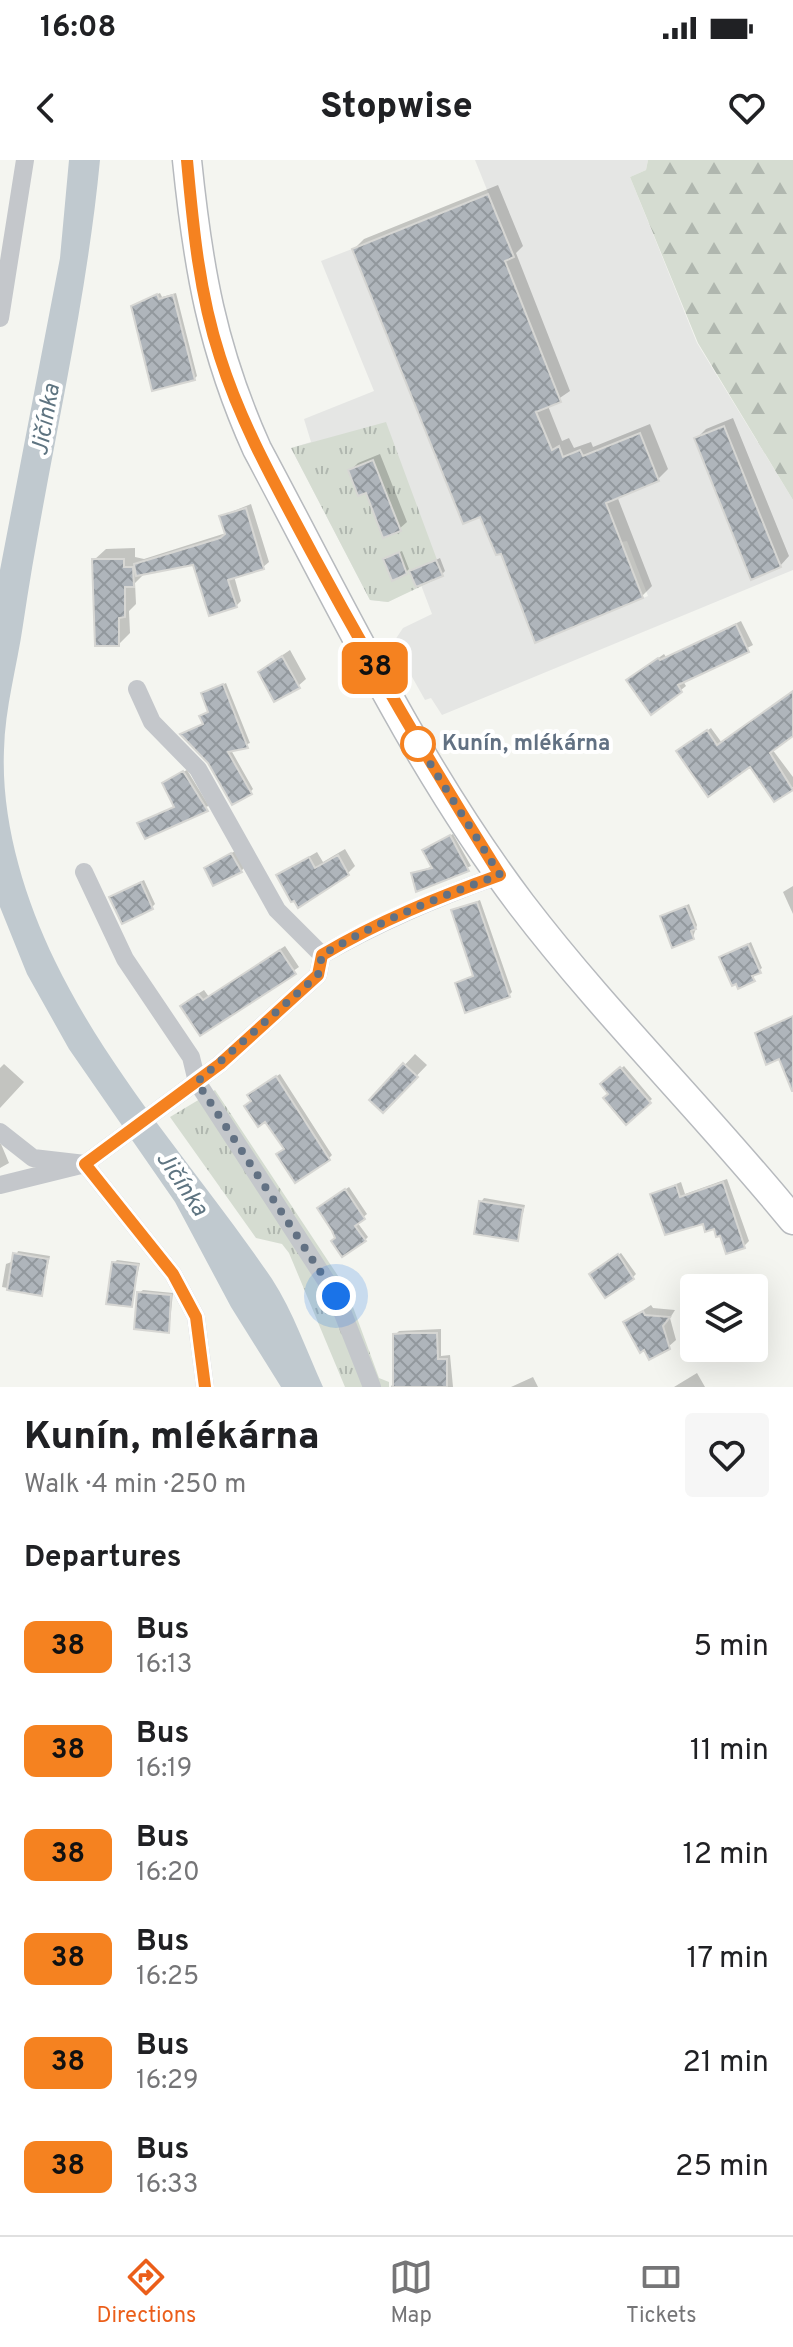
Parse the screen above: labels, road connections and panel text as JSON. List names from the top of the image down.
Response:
{
  "water": ["Jičínka"],
  "places": ["Kunín, mlékárna"],
  "lines": ["bus line 38"],
  "page": {
    "status": "16:08",
    "header": "Stopwise",
    "on_map": "38",
    "heading": [
      ["Kunín, mlékárna", "Walk · 4 min · 250 m"],
      "Departures"
    ],
    "list": [
      {
        "mark": "38",
        "name": "Bus",
        "note": "16:13",
        "value": "5 min"
      },
      {
        "mark": "38",
        "name": "Bus",
        "note": "16:19",
        "value": "11 min"
      },
      {
        "mark": "38",
        "name": "Bus",
        "note": "16:20",
        "value": "12 min"
      },
      {
        "mark": "38",
        "name": "Bus",
        "note": "16:25",
        "value": "17 min"
      },
      {
        "mark": "38",
        "name": "Bus",
        "note": "16:29",
        "value": "21 min"
      },
      {
        "mark": "38",
        "name": "Bus",
        "note": "16:33",
        "value": "25 min"
      }
    ],
    "tabs": ["Directions", "Map", "Tickets"]
  }
}
